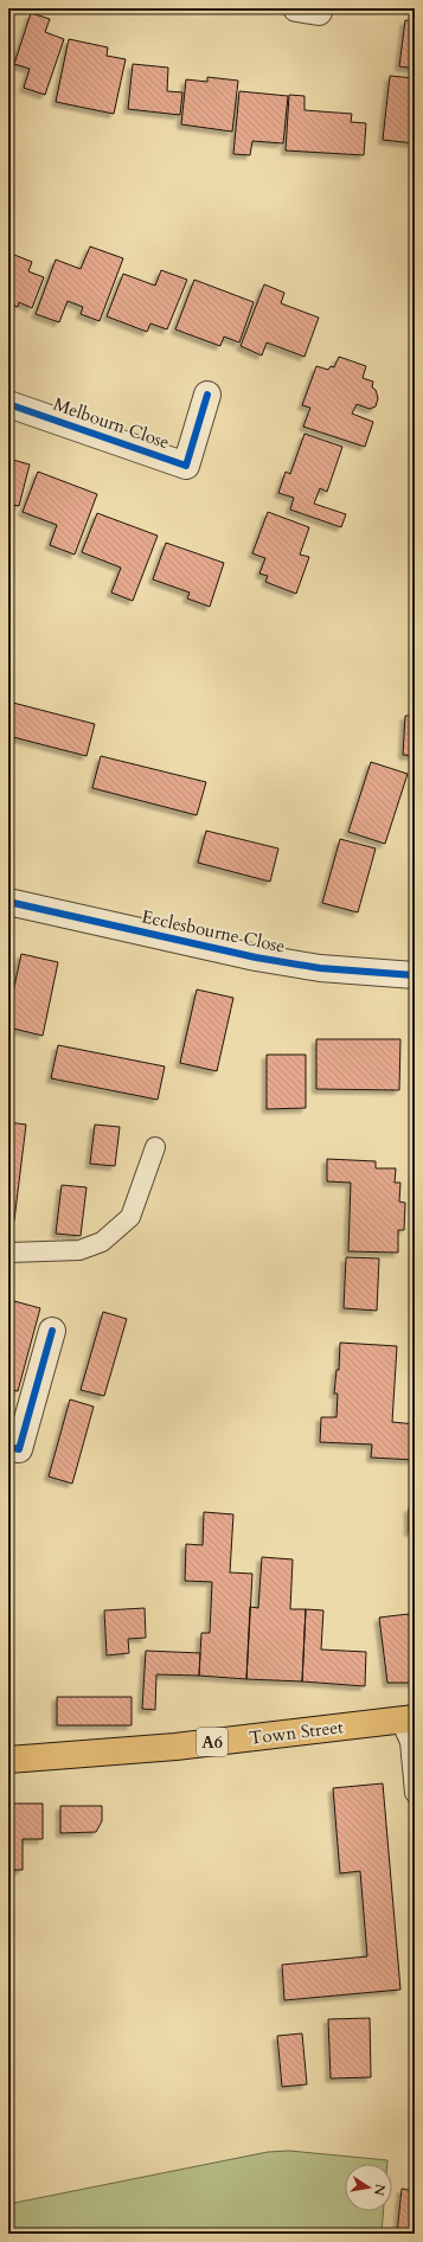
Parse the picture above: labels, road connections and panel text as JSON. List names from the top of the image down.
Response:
{
  "streets": {
    "highway": ["Town Street", "A6"],
    "street": ["Melbourn Close", "Ecclesbourne Close"]
  },
  "north": "right"
}
